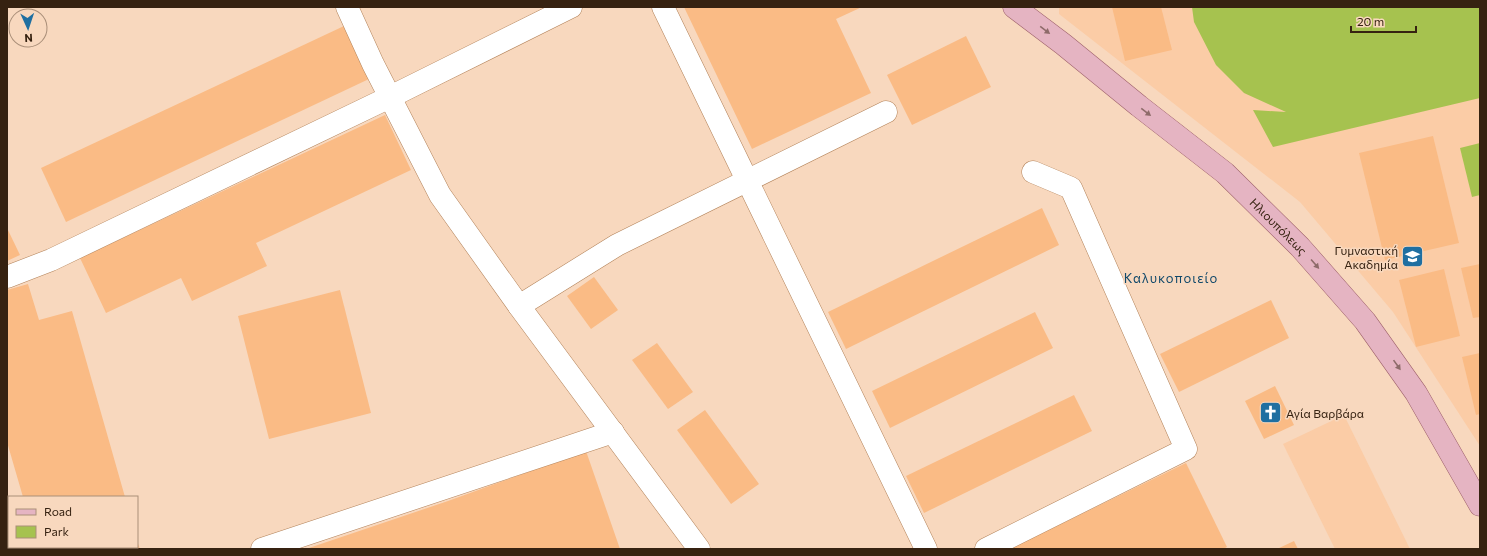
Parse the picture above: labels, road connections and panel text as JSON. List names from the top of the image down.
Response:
{
  "streets": {
    "main road": ["Ηλιουπόλεως"]
  },
  "one_way": ["Ηλιουπόλεως"],
  "districts": ["Καλυκοποιείο"],
  "places": {
    "school or university": ["Γυμναστική Ακαδημία"],
    "church": ["Αγία Βαρβάρα"]
  },
  "legend": ["Road", "Park"],
  "scale_bar": "20 m",
  "north": "bottom"
}
